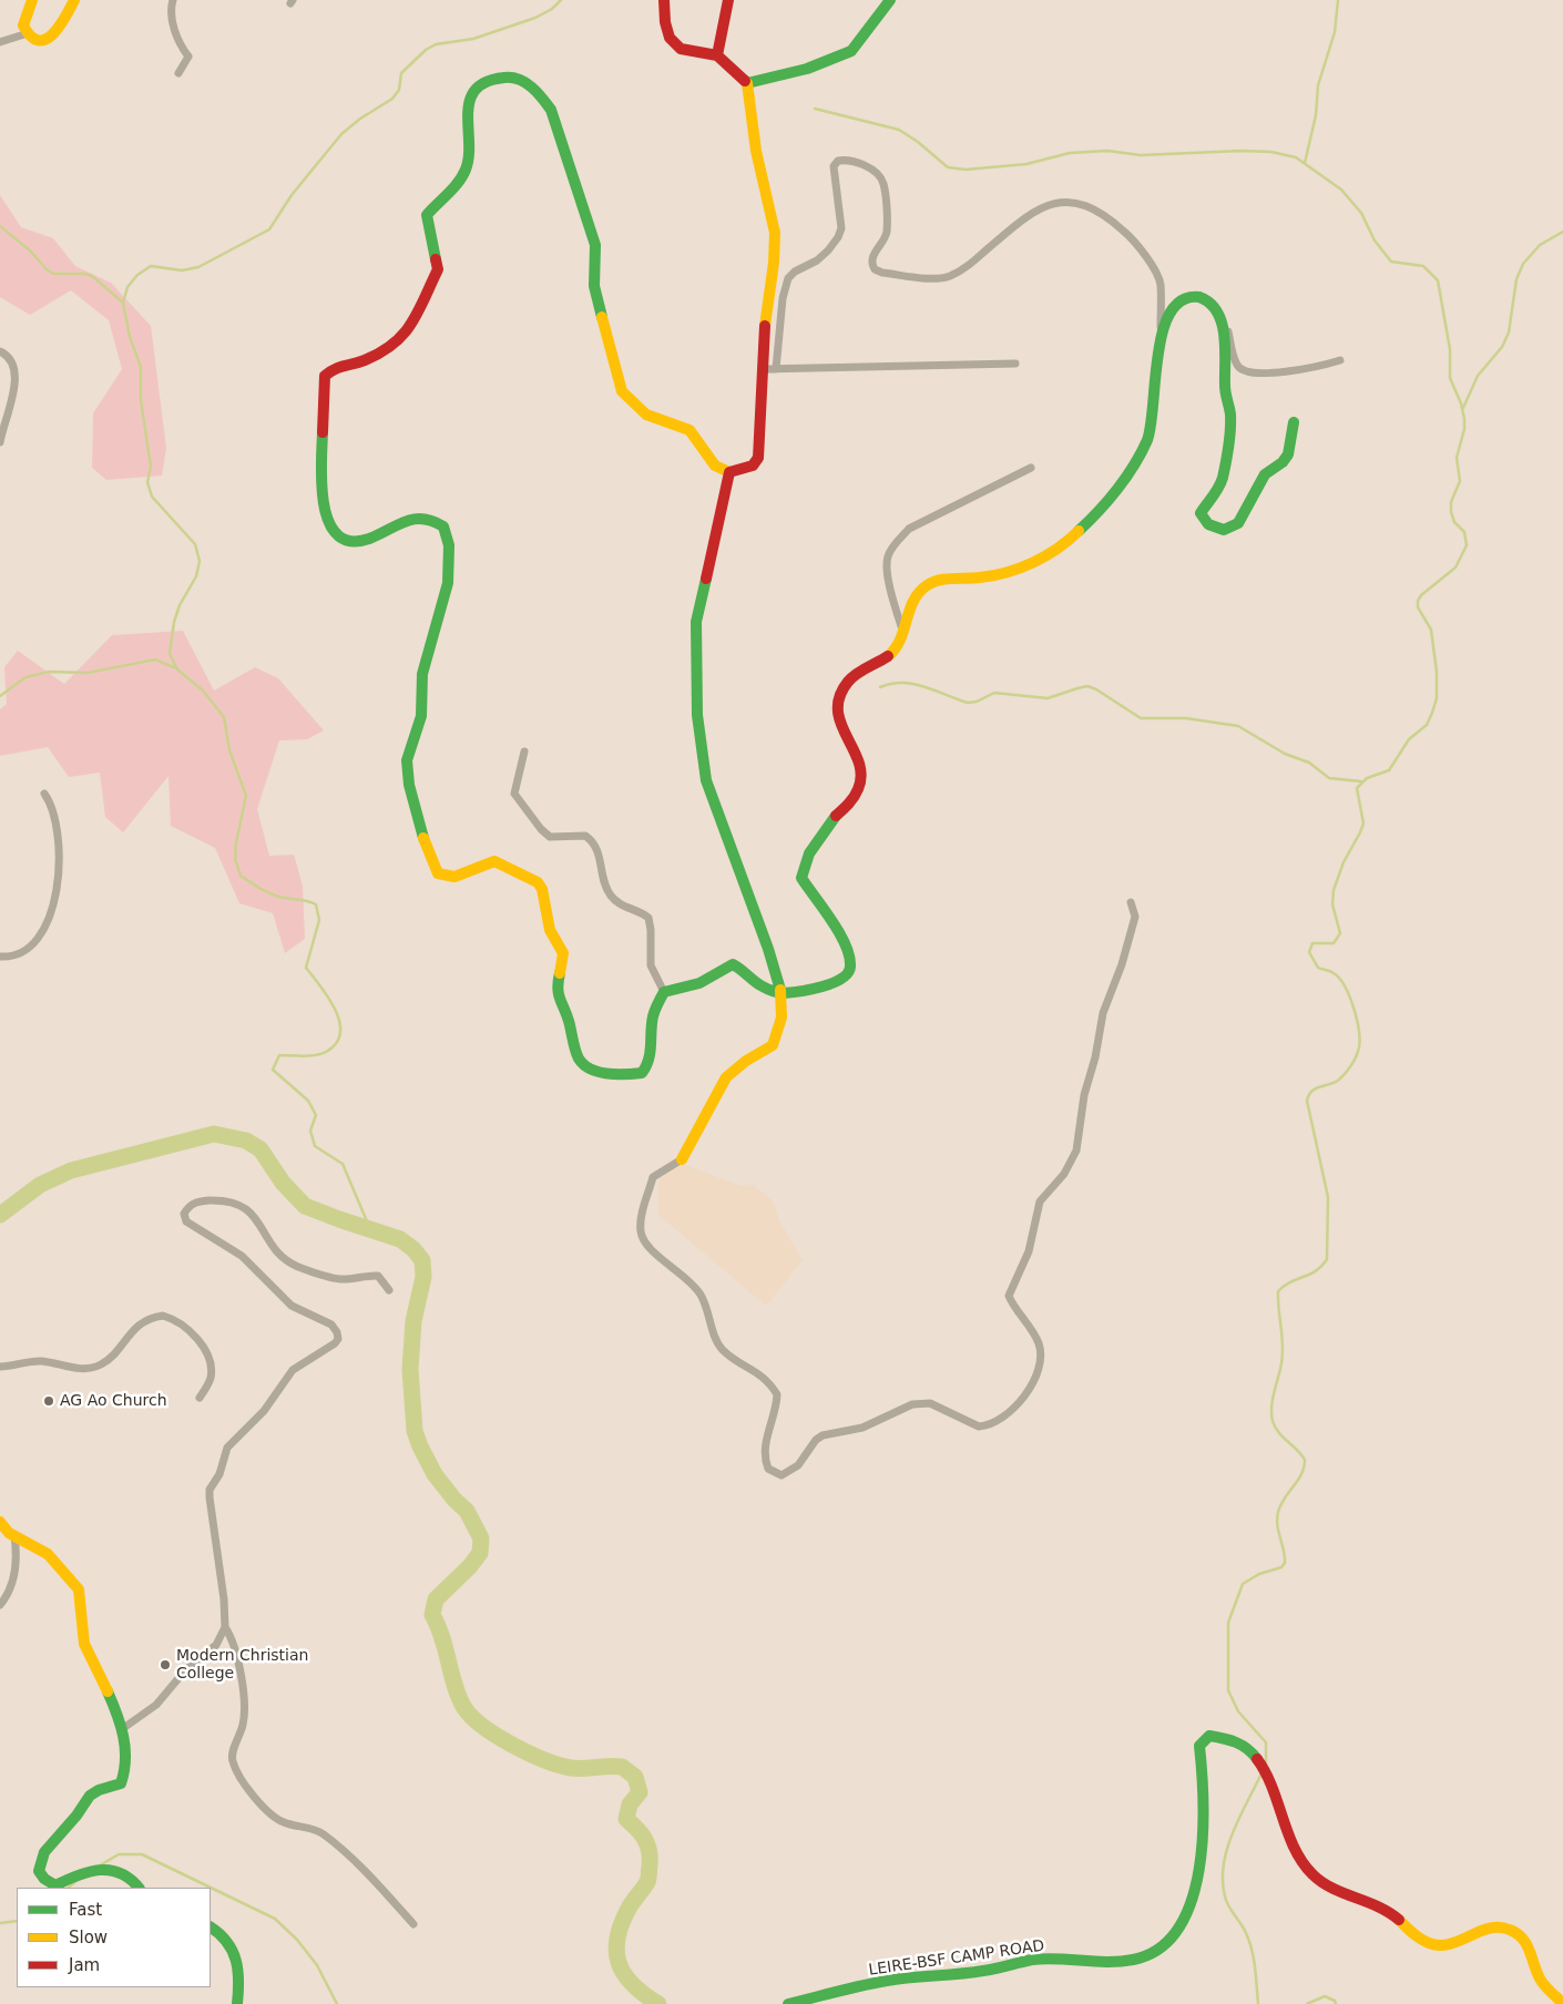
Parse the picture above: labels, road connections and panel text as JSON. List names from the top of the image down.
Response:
{
  "streets": {
    "main road": ["LEIRE-BSF CAMP ROAD"]
  },
  "places": ["AG Ao Church", "Modern Christian College"],
  "legend": ["Fast", "Slow", "Jam"]
}
